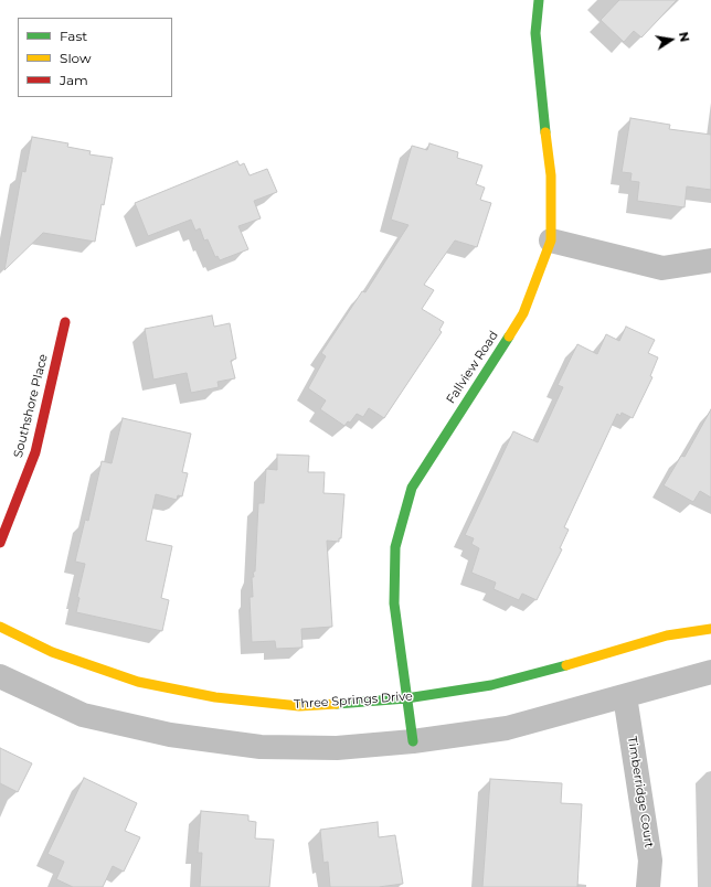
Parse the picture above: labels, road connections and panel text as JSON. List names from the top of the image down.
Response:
{
  "streets": {
    "street": [
      "Fallview Road",
      "Southshore Place",
      "Three Springs Drive",
      "Timberridge Court"
    ]
  },
  "crossings": [
    ["Fallview Road", "Three Springs Drive"]
  ],
  "legend": ["Fast", "Slow", "Jam"],
  "north": "right"
}
